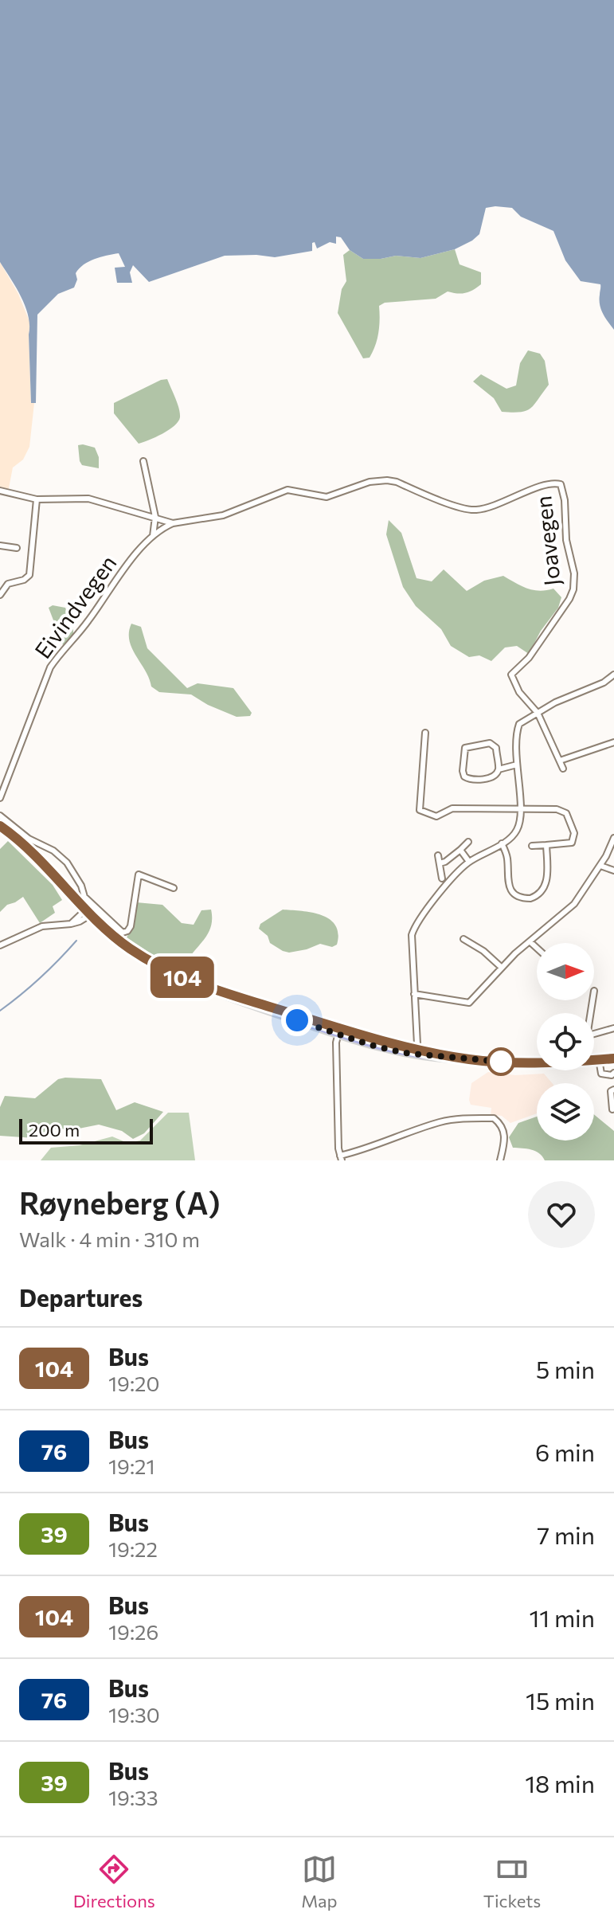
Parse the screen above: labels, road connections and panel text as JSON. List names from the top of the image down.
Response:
{
  "streets": {
    "street": ["Joavegen", "Eivindvegen"]
  },
  "crossings": [
    ["Joavegen", "Eivindvegen"]
  ],
  "lines": ["bus line 104"],
  "scale_bar": "200 m",
  "north": "right",
  "page": {
    "on_map": "104",
    "scale": "200 m",
    "heading": [
      ["Røyneberg (A)", "Walk · 4 min · 310 m"],
      "Departures"
    ],
    "list": [
      {
        "mark": "104",
        "name": "Bus",
        "note": "19:20",
        "value": "5 min"
      },
      {
        "mark": "76",
        "name": "Bus",
        "note": "19:21",
        "value": "6 min"
      },
      {
        "mark": "39",
        "name": "Bus",
        "note": "19:22",
        "value": "7 min"
      },
      {
        "mark": "104",
        "name": "Bus",
        "note": "19:26",
        "value": "11 min"
      },
      {
        "mark": "76",
        "name": "Bus",
        "note": "19:30",
        "value": "15 min"
      },
      {
        "mark": "39",
        "name": "Bus",
        "note": "19:33",
        "value": "18 min"
      }
    ],
    "tabs": ["Directions", "Map", "Tickets"]
  }
}
